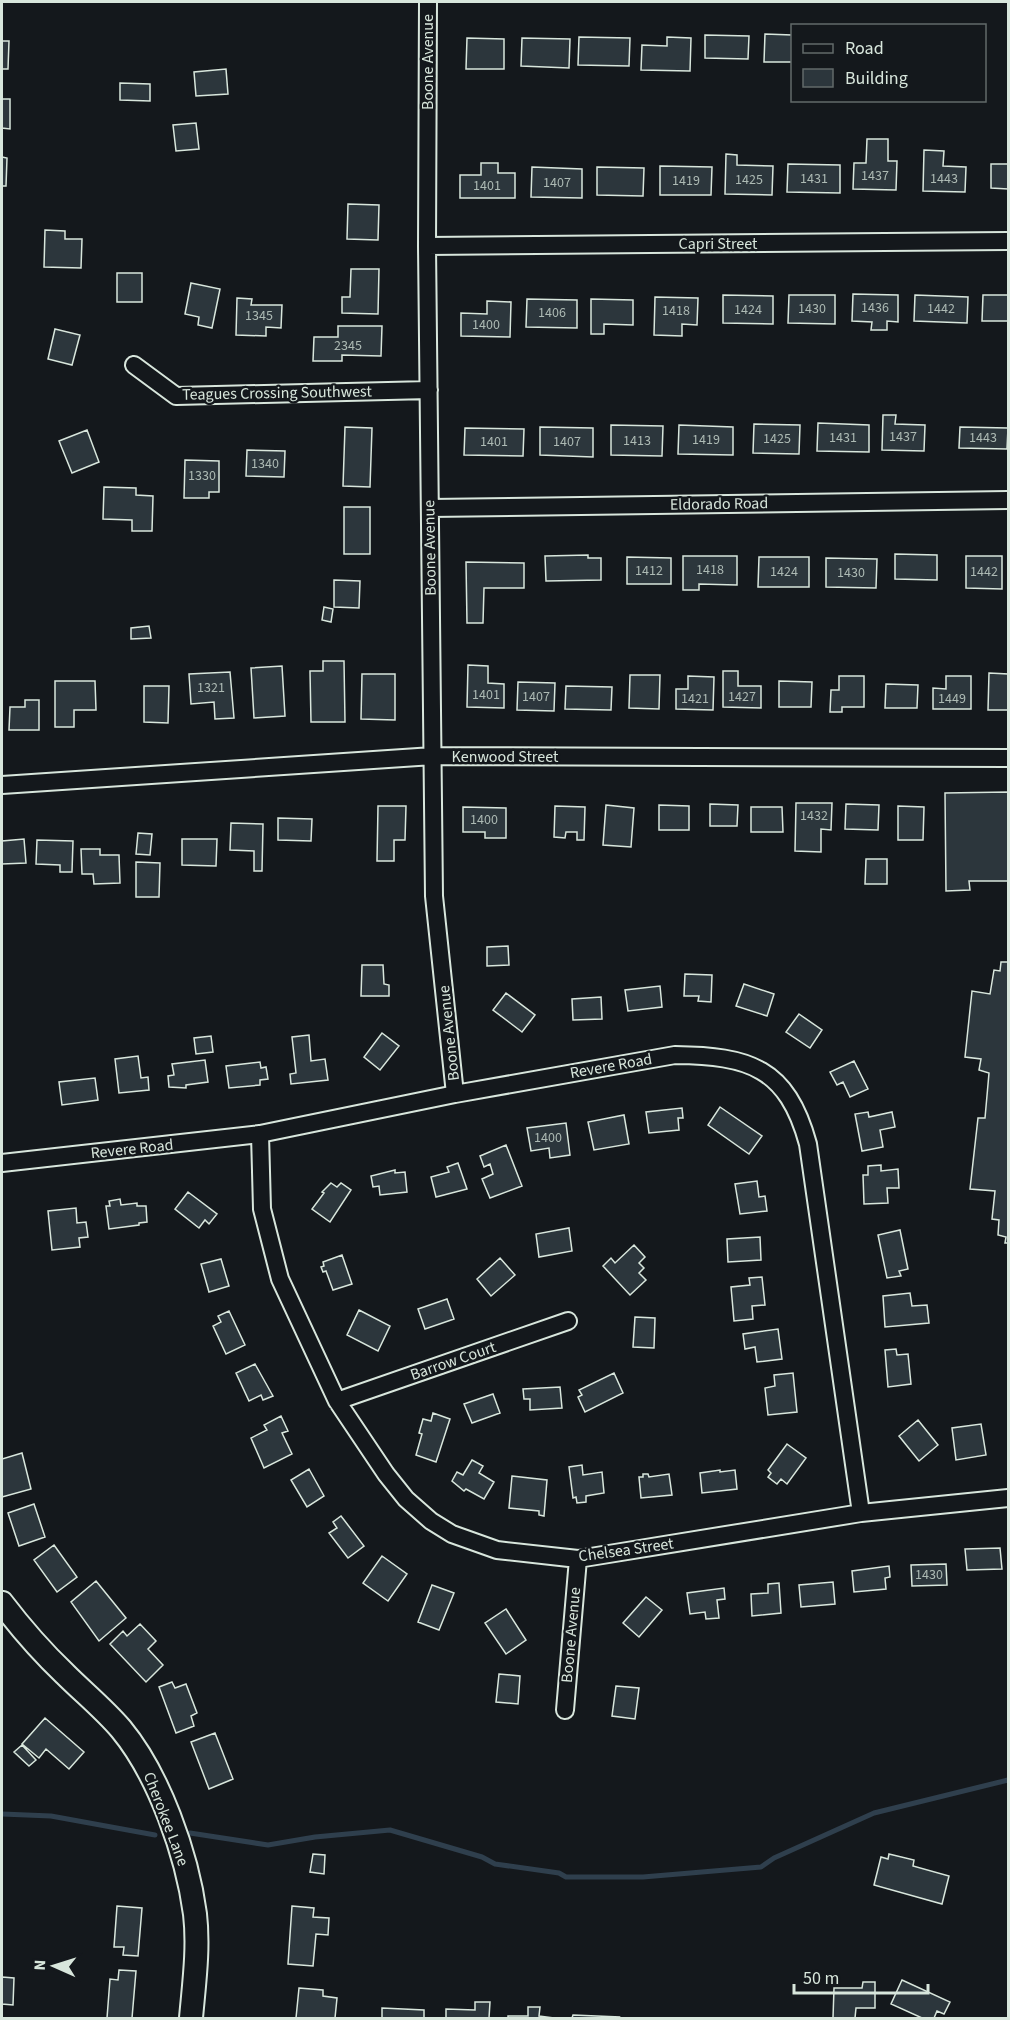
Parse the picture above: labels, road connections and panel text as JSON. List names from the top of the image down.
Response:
{
  "streets": {
    "street": [
      "Boone Avenue",
      "Capri Street",
      "Teagues Crossing Southwest",
      "Eldorado Road",
      "Kenwood Street",
      "Revere Road",
      "Barrow Court",
      "Chelsea Street",
      "Cherokee Lane"
    ]
  },
  "crossings": [
    ["Boone Avenue", "Capri Street"],
    ["Boone Avenue", "Teagues Crossing Southwest"],
    ["Boone Avenue", "Eldorado Road"],
    ["Boone Avenue", "Kenwood Street"],
    ["Boone Avenue", "Revere Road"],
    ["Boone Avenue", "Chelsea Street"],
    ["Revere Road", "Chelsea Street"],
    ["Barrow Court", "Chelsea Street"]
  ],
  "house_numbers": [
    "1437",
    "1431",
    "1443",
    "1425",
    "1419",
    "1407",
    "1401",
    "1436",
    "1430",
    "1442",
    "1424",
    "1418",
    "1406",
    "1345",
    "1400",
    "2345",
    "1437",
    "1431",
    "1443",
    "1425",
    "1419",
    "1413",
    "1401",
    "1407",
    "1340",
    "1330",
    "1418",
    "1412",
    "1424",
    "1442",
    "1430",
    "1321",
    "1401",
    "1407",
    "1427",
    "1421",
    "1449",
    "1432",
    "1400",
    "1400",
    "1430"
  ],
  "legend": ["Road", "Building"],
  "scale_bar": "50 m",
  "north": "left"
}
